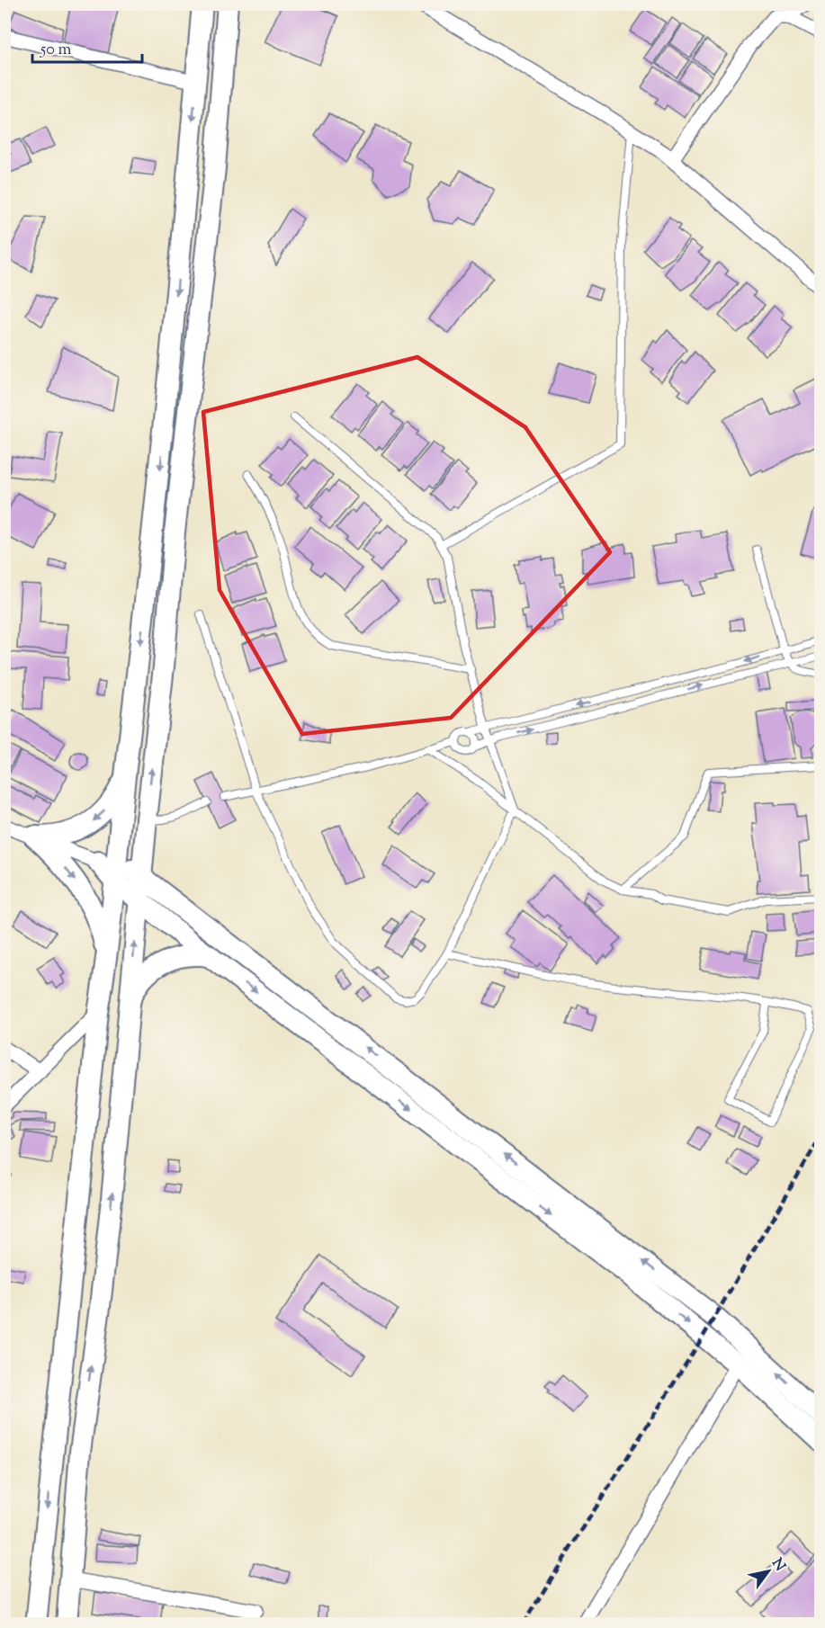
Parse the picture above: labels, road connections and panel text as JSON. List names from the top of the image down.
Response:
{
  "scale_bar": "50 m",
  "north": "top right"
}
